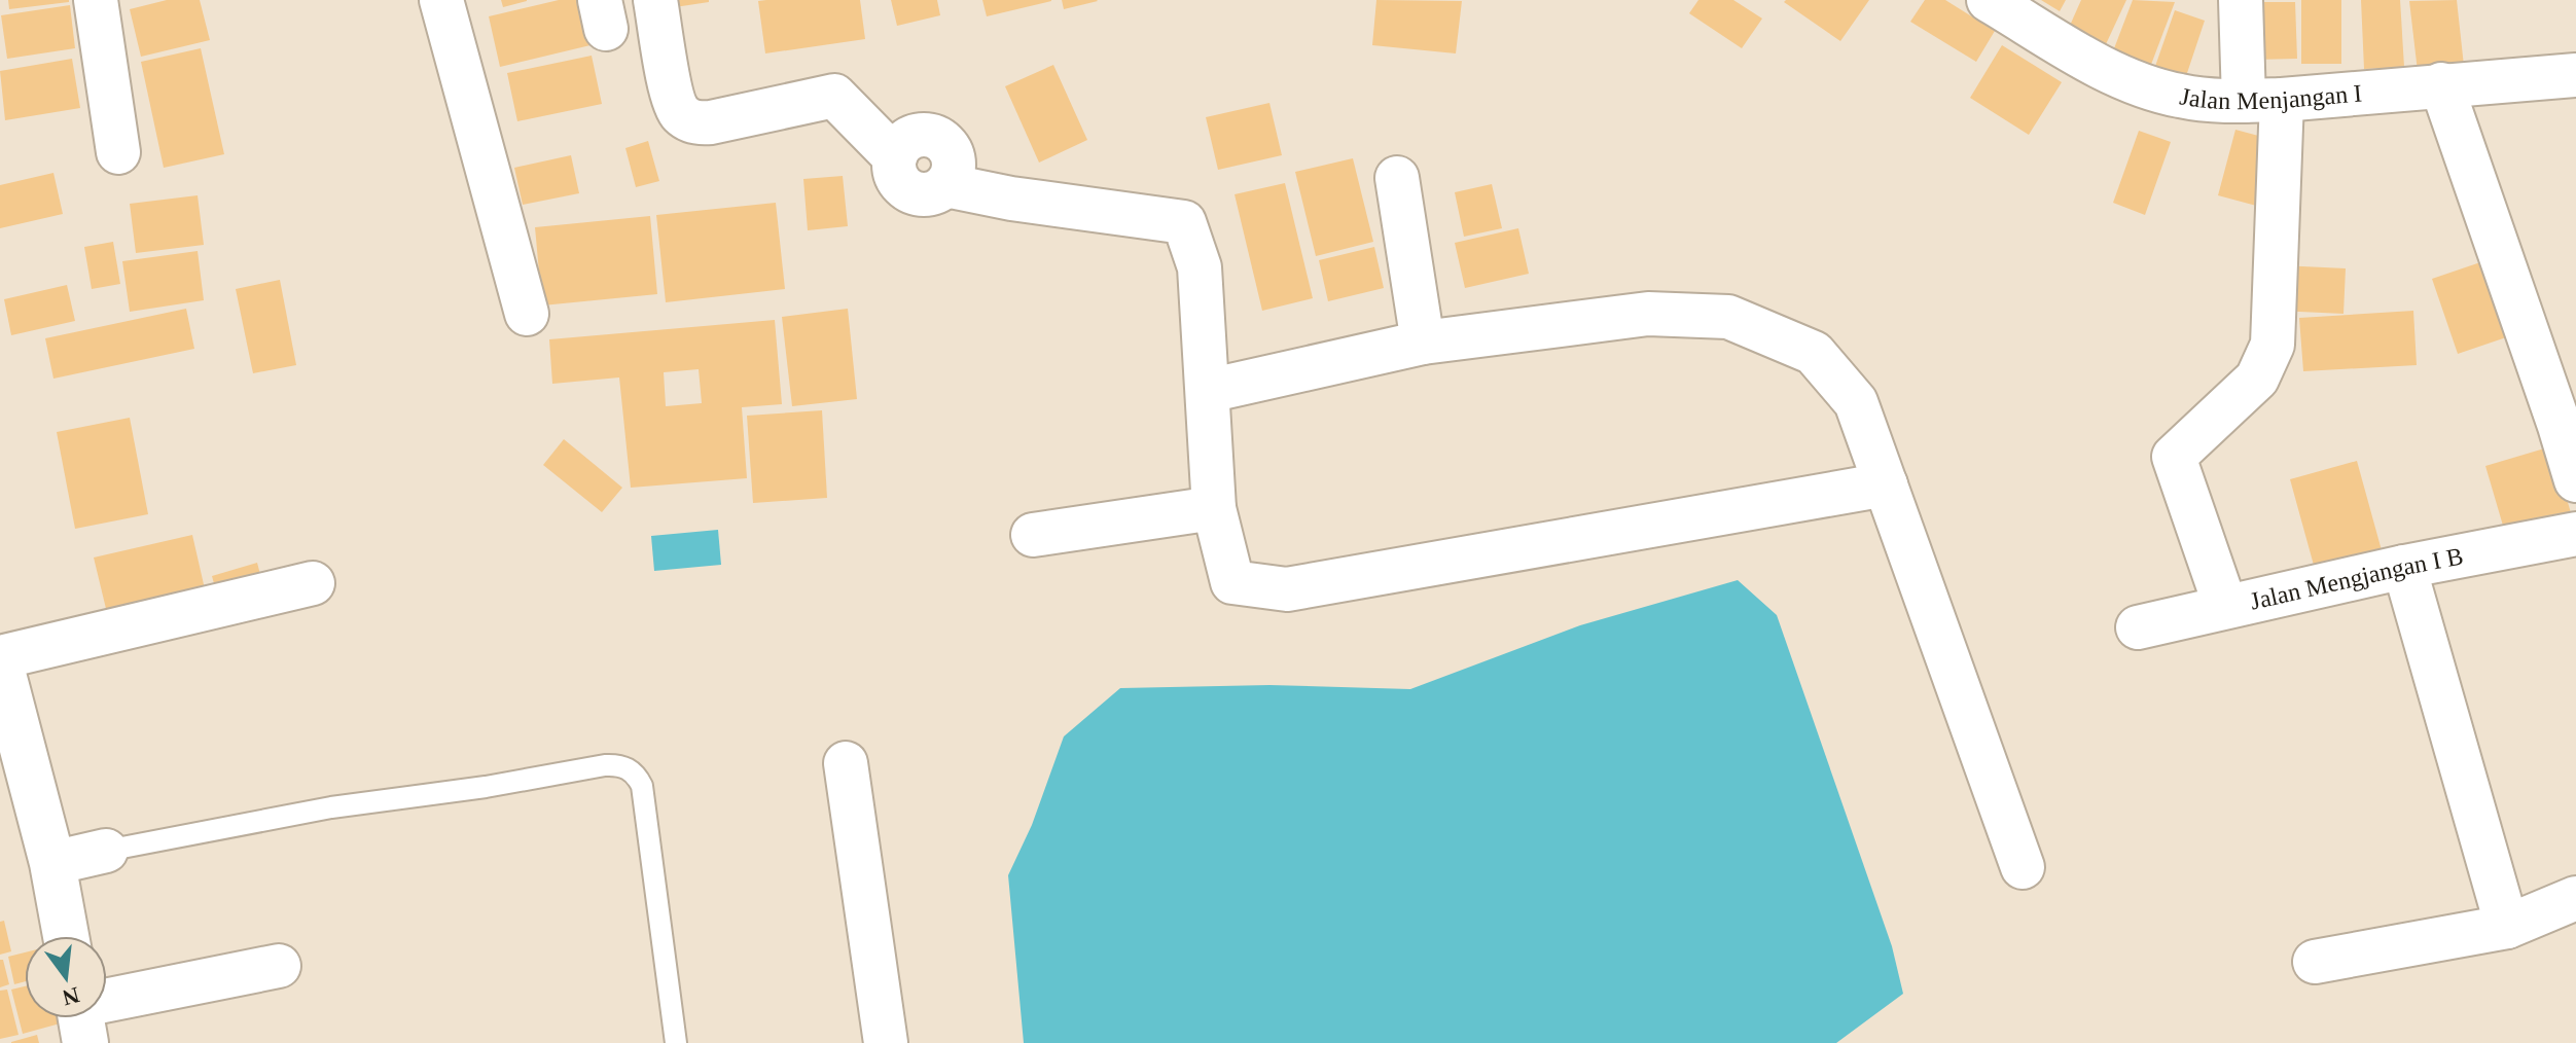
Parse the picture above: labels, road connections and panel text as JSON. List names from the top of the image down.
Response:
{
  "streets": {
    "street": ["Jalan Menjangan I", "Jalan Mengjangan I B"]
  },
  "north": "bottom"
}
